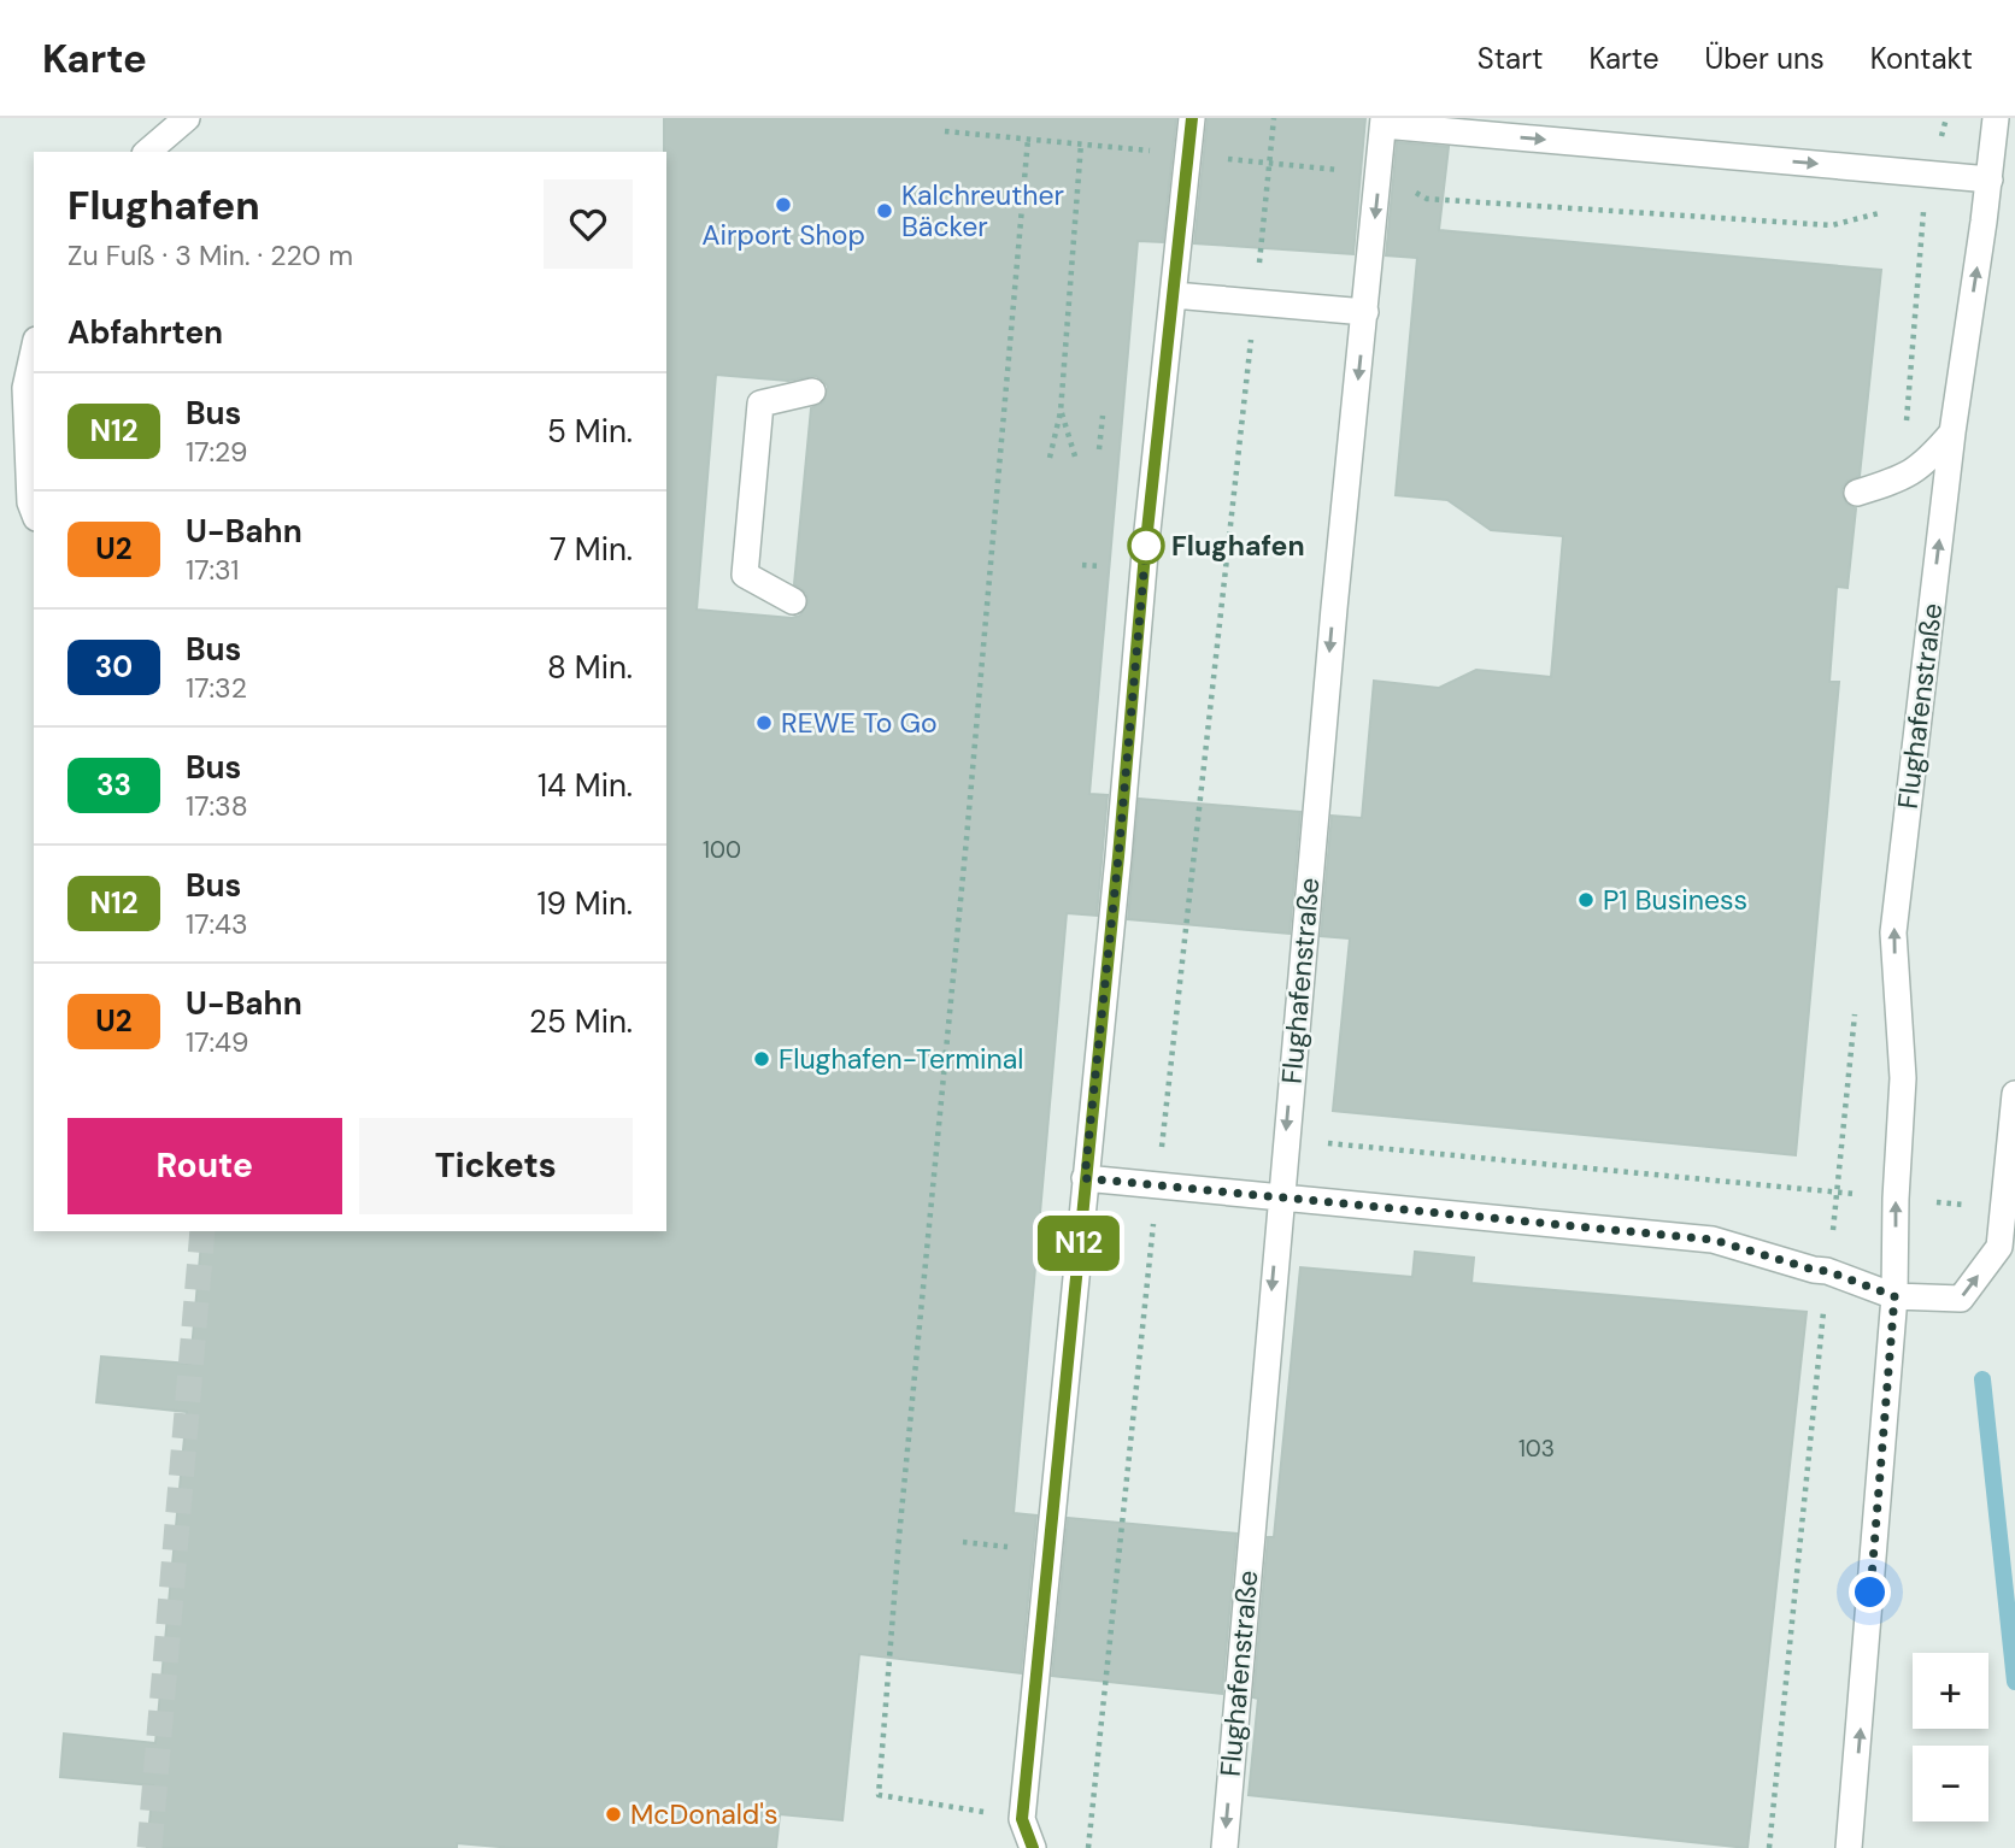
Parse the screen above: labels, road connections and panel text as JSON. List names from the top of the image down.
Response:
{
  "streets": {
    "street": ["Flughafenstraße"]
  },
  "places": [
    "Airport Shop",
    "Kalchreuther Bäcker",
    "Flughafen",
    "REWE To Go",
    "P1 Business",
    "Flughafen-Terminal",
    "McDonald's"
  ],
  "lines": ["bus line N12"],
  "house_numbers": ["100", "103"],
  "page": {
    "header": "Karte",
    "nav": [
      "Start",
      "Karte",
      "Über uns",
      "Kontakt"
    ],
    "on_map": "N12",
    "heading": [
      ["Flughafen", "Zu Fuß · 3 Min. · 220 m"],
      "Abfahrten"
    ],
    "list": [
      {
        "mark": "N12",
        "name": "Bus",
        "note": "17:29",
        "value": "5 Min."
      },
      {
        "mark": "U2",
        "name": "U-Bahn",
        "note": "17:31",
        "value": "7 Min."
      },
      {
        "mark": "30",
        "name": "Bus",
        "note": "17:32",
        "value": "8 Min."
      },
      {
        "mark": "33",
        "name": "Bus",
        "note": "17:38",
        "value": "14 Min."
      },
      {
        "mark": "N12",
        "name": "Bus",
        "note": "17:43",
        "value": "19 Min."
      },
      {
        "mark": "U2",
        "name": "U-Bahn",
        "note": "17:49",
        "value": "25 Min."
      }
    ],
    "buttons": ["Route", "Tickets"],
    "map_buttons": ["+", "−"]
  }
}
